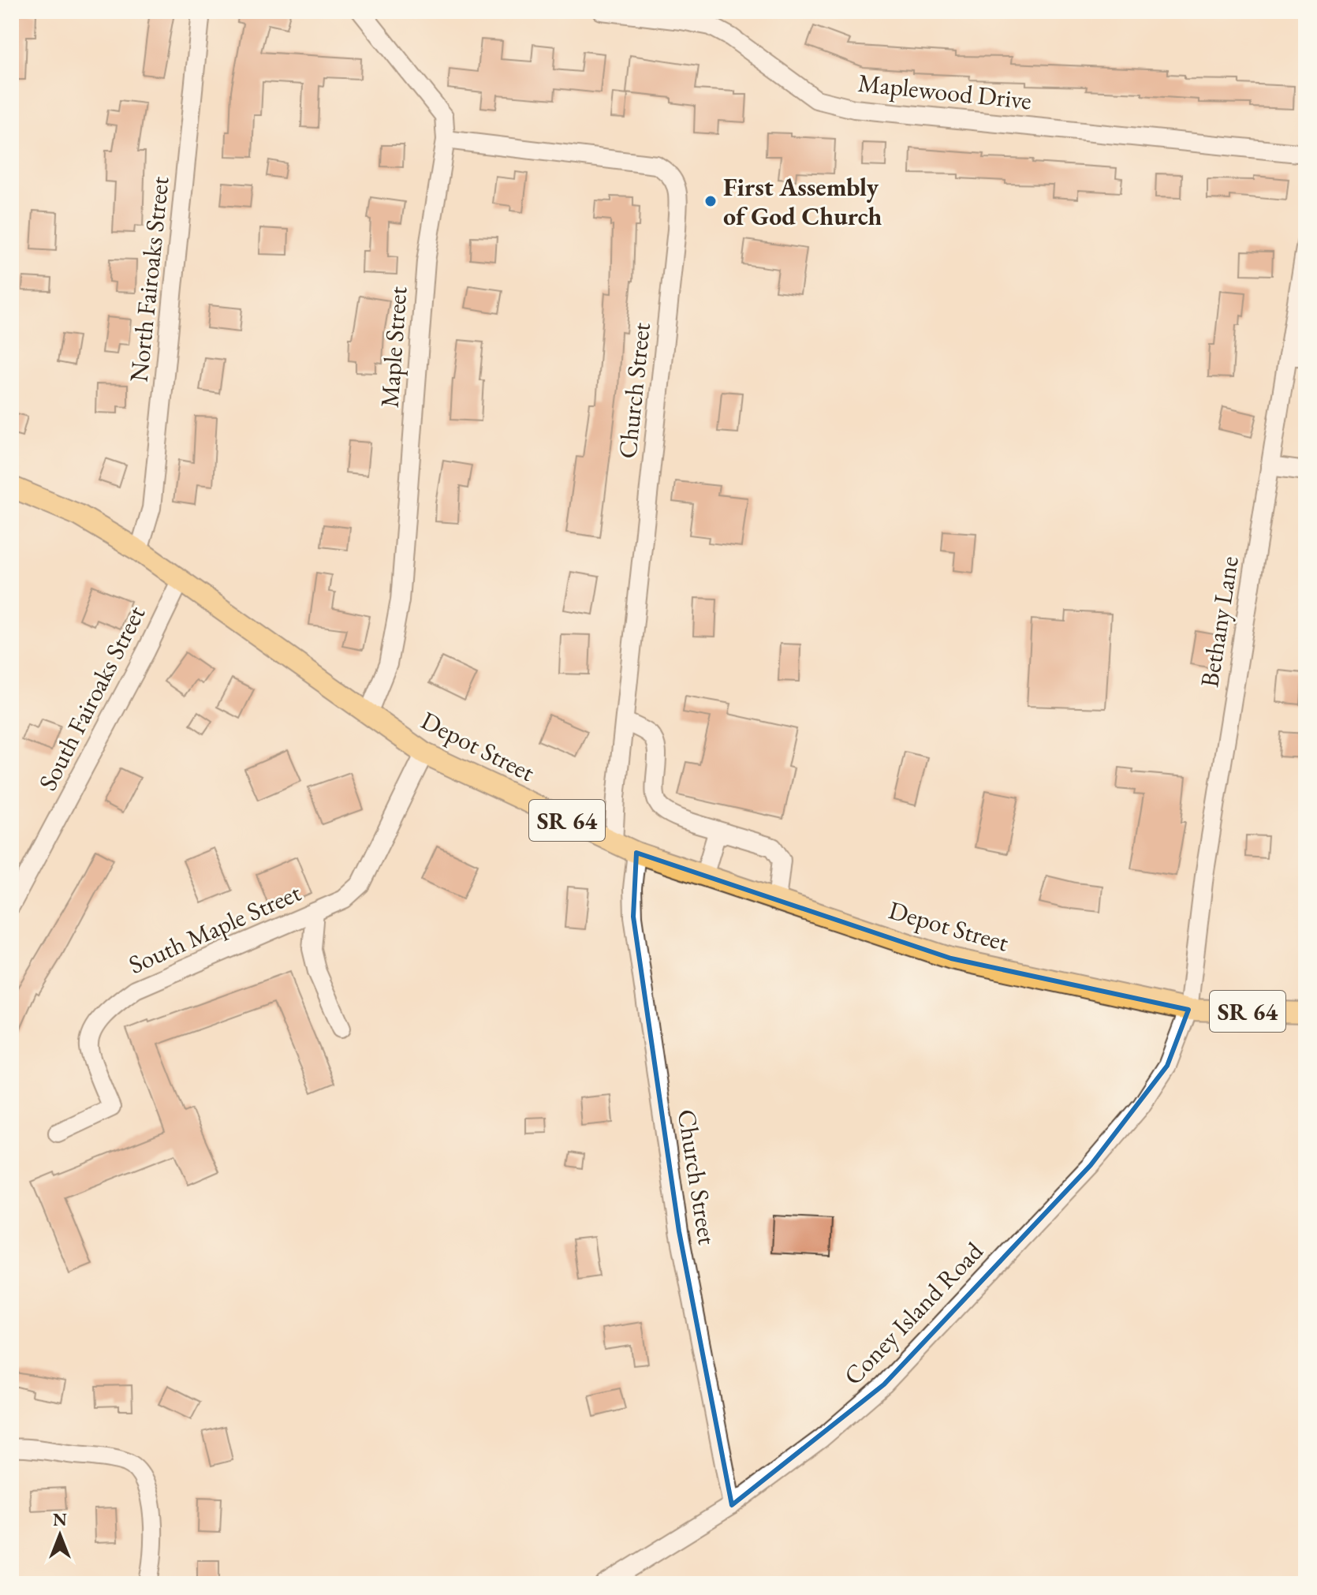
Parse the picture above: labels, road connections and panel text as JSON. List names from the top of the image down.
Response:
{
  "streets": {
    "main road": ["Depot Street", "SR 64"],
    "street": [
      "Maplewood Drive",
      "North Fairoaks Street",
      "Maple Street",
      "Church Street",
      "Bethany Lane",
      "South Fairoaks Street",
      "South Maple Street",
      "Coney Island Road"
    ]
  },
  "crossings": [
    ["North Fairoaks Street", "Depot Street"],
    ["Maple Street", "Church Street"],
    ["Maple Street", "Depot Street"],
    ["Church Street", "Depot Street"],
    ["Church Street", "Coney Island Road"],
    ["Bethany Lane", "Depot Street"],
    ["Bethany Lane", "SR 64"],
    ["Bethany Lane", "Coney Island Road"],
    ["South Fairoaks Street", "Depot Street"],
    ["Depot Street", "SR 64"],
    ["Depot Street", "South Maple Street"],
    ["Depot Street", "Coney Island Road"],
    ["SR 64", "Coney Island Road"]
  ],
  "places": ["First Assembly of God Church"],
  "north": "top"
}
